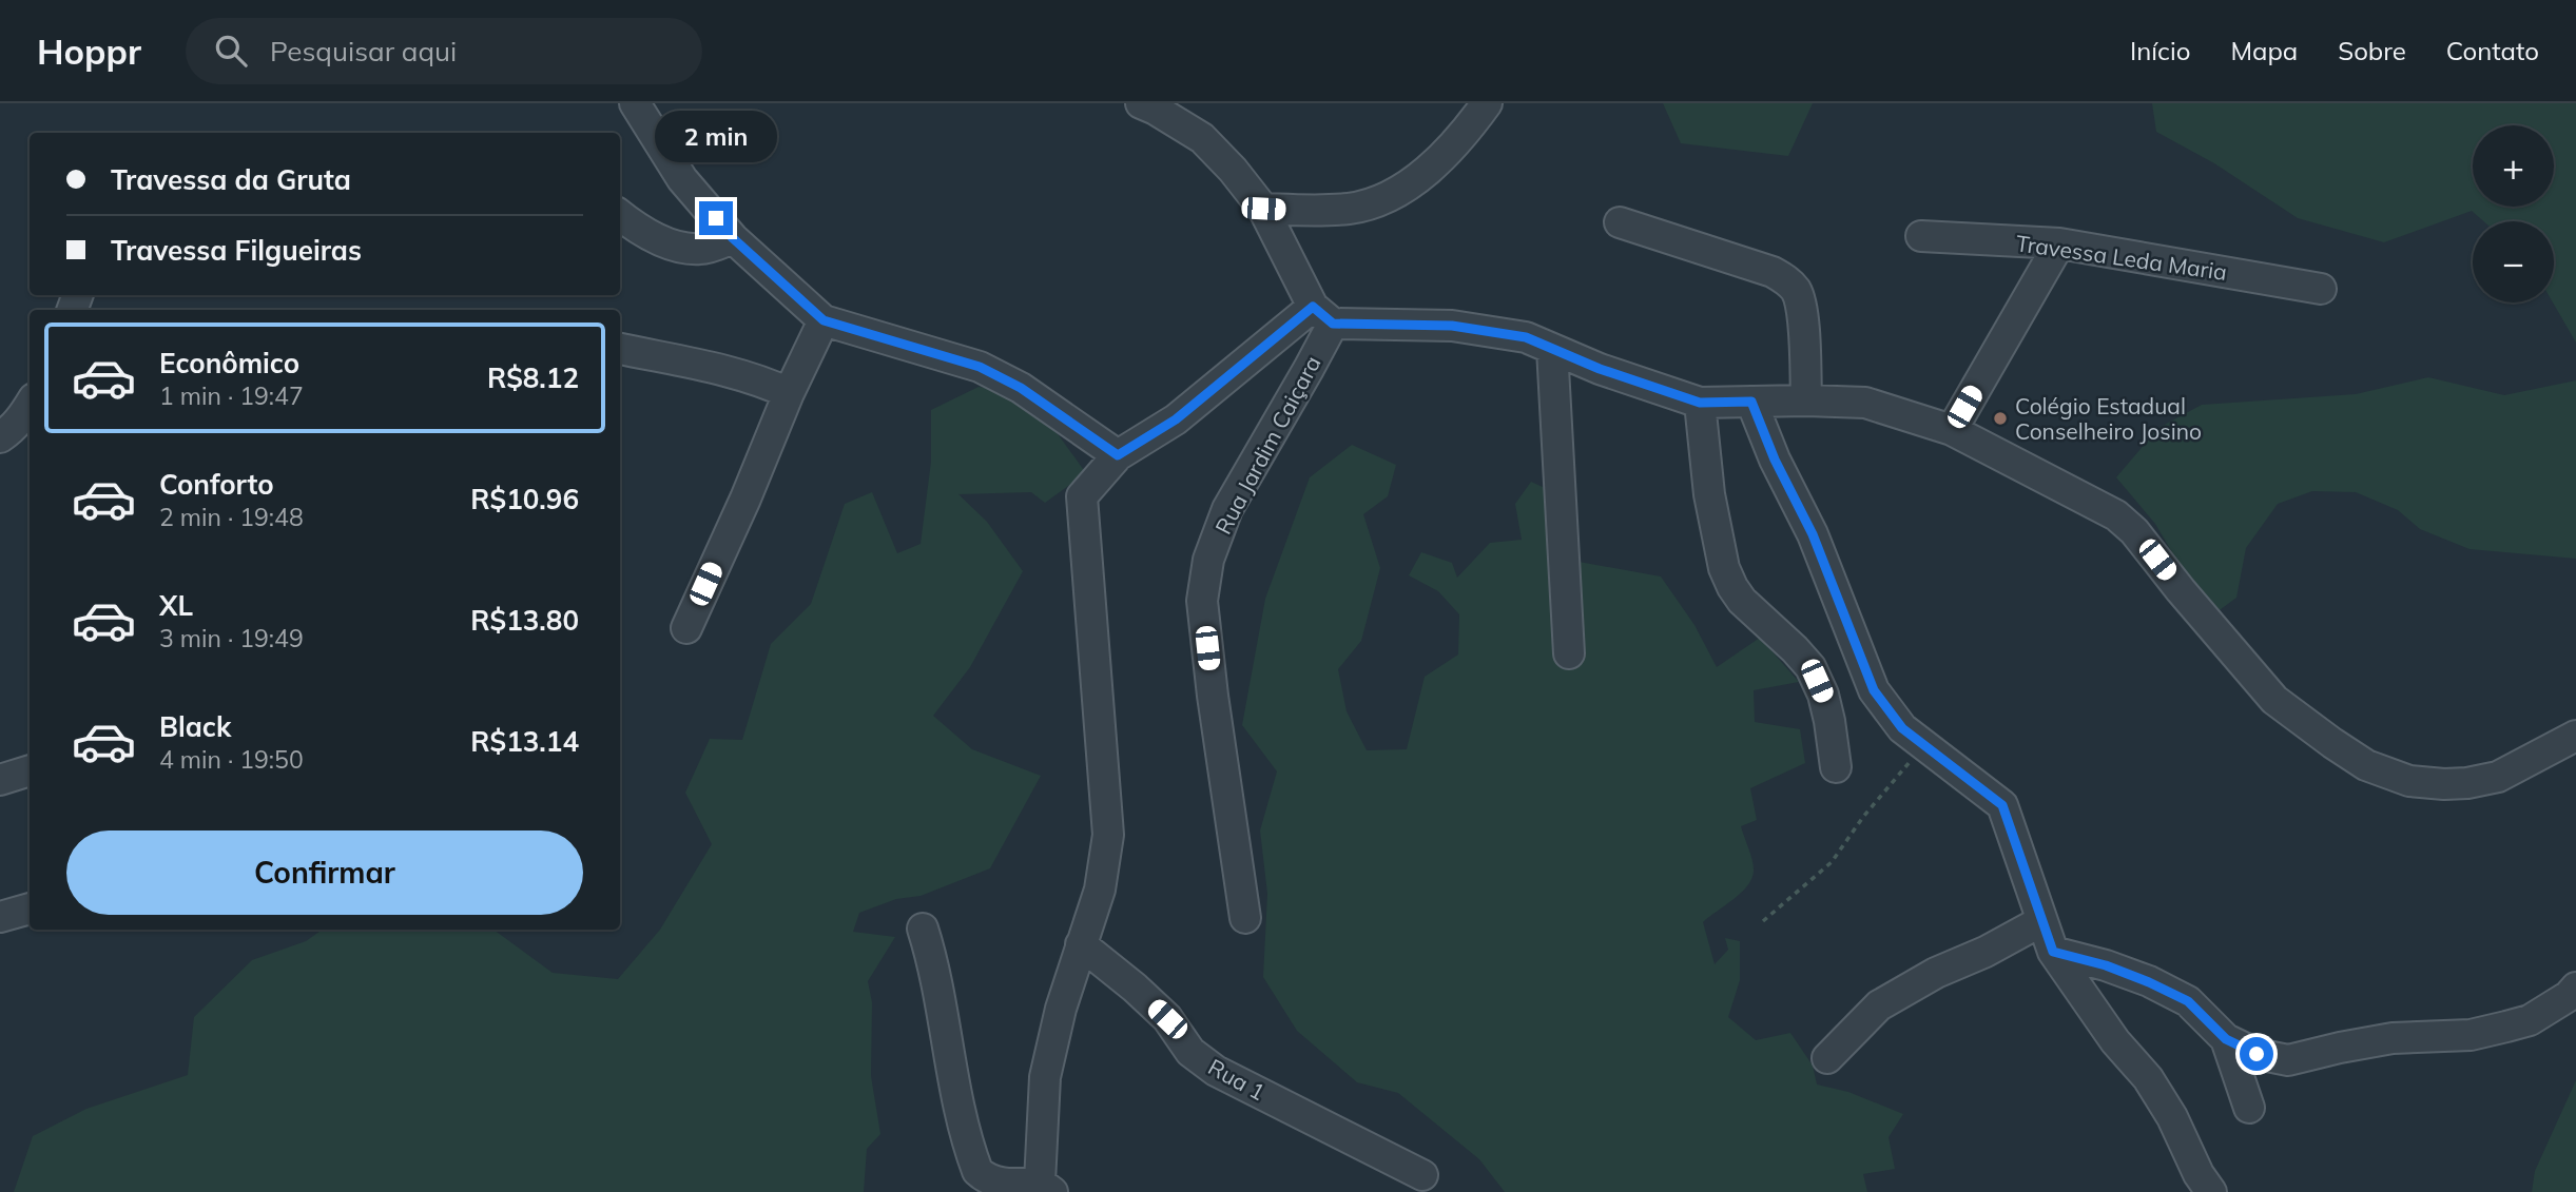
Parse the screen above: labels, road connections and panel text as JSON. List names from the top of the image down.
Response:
{
  "streets": {
    "street": ["Travessa Leda Maria", "Rua Jardim Caiçara", "Rua 1"]
  },
  "places": ["Colégio Estadual Conselheiro Josino"],
  "page": {
    "header": "Hoppr",
    "search": "Pesquisar aqui",
    "nav": [
      "Início",
      "Mapa",
      "Sobre",
      "Contato"
    ],
    "bubble": "2 min",
    "map_buttons": ["+", "−"],
    "banner": ["Travessa da Gruta", "Travessa Filgueiras"],
    "list": [
      {
        "name": "Econômico",
        "note": "1 min · 19:47",
        "value": "R$8.12"
      },
      {
        "name": "Conforto",
        "note": "2 min · 19:48",
        "value": "R$10.96"
      },
      {
        "name": "XL",
        "note": "3 min · 19:49",
        "value": "R$13.80"
      },
      {
        "name": "Black",
        "note": "4 min · 19:50",
        "value": "R$13.14"
      }
    ],
    "buttons": "Confirmar"
  }
}
